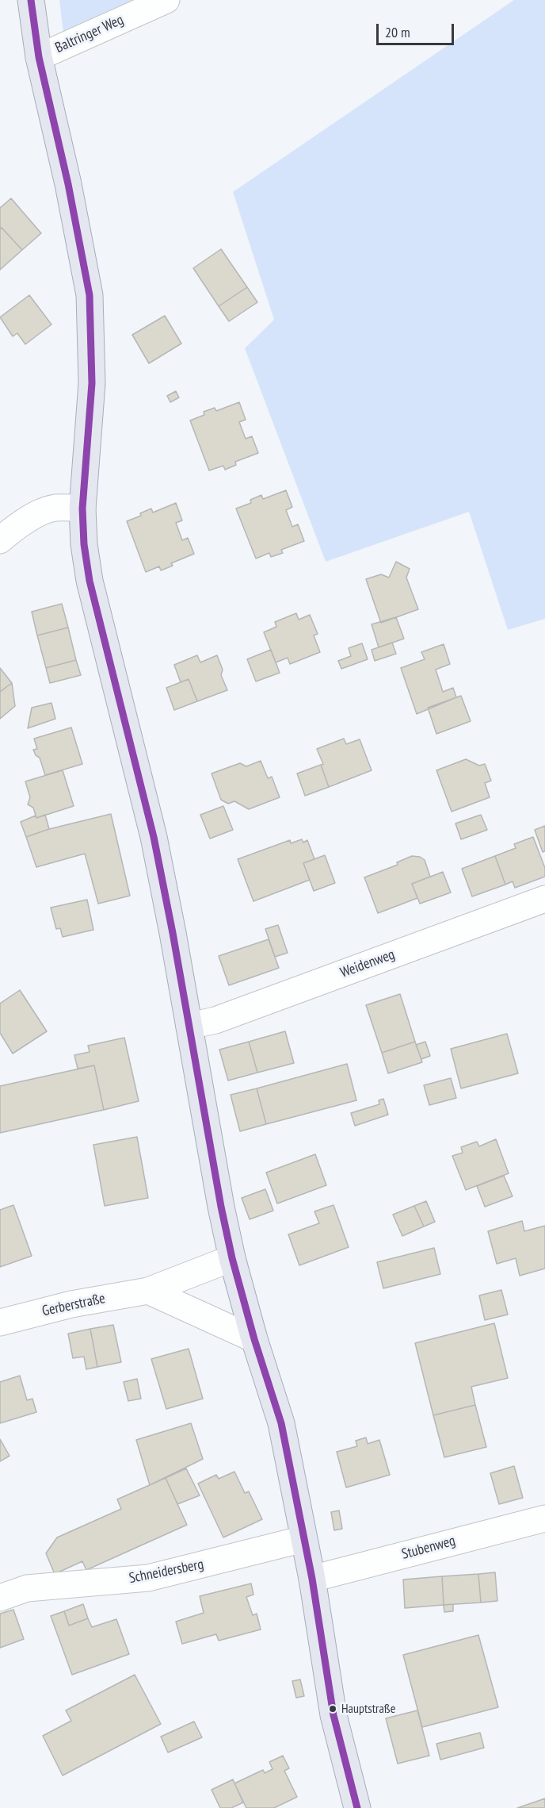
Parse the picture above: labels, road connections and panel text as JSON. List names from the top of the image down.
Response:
{
  "streets": {
    "street": [
      "Baltringer Weg",
      "Weidenweg",
      "Gerberstraße",
      "Stubenweg",
      "Schneidersberg"
    ]
  },
  "places": ["Hauptstraße"],
  "scale_bar": "20 m"
}
